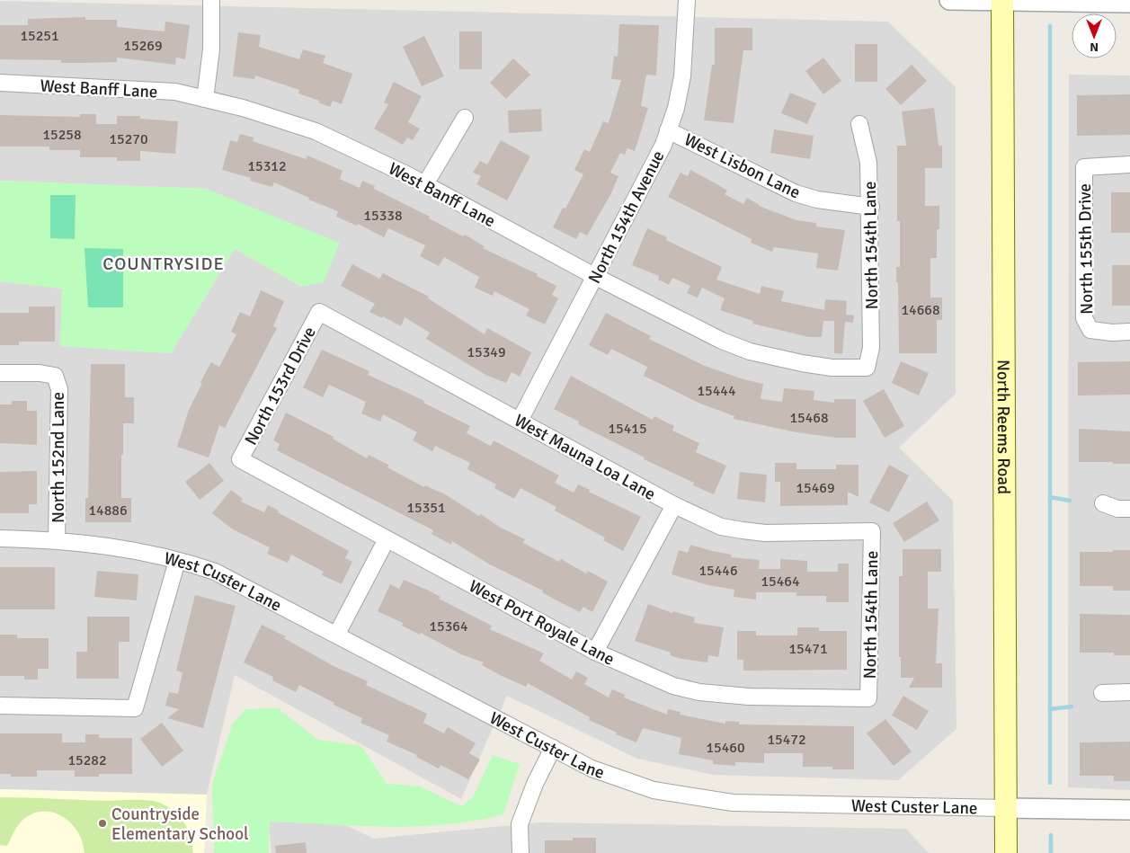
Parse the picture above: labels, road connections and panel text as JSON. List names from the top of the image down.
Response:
{
  "streets": {
    "main road": ["North Reems Road"],
    "street": [
      "West Banff Lane",
      "West Lisbon Lane",
      "North 154th Avenue",
      "North 154th Lane",
      "North 155th Drive",
      "North 153rd Drive",
      "West Mauna Loa Lane",
      "North 152nd Lane",
      "West Custer Lane",
      "West Port Royale Lane"
    ]
  },
  "crossings": [
    ["West Banff Lane", "North 154th Avenue"],
    ["West Banff Lane", "North 154th Lane"],
    ["West Lisbon Lane", "North 154th Avenue"],
    ["West Lisbon Lane", "North 154th Lane"],
    ["North 154th Avenue", "West Mauna Loa Lane"],
    ["North 154th Lane", "West Mauna Loa Lane"],
    ["North 154th Lane", "West Port Royale Lane"],
    ["North 153rd Drive", "West Mauna Loa Lane"],
    ["North 153rd Drive", "West Port Royale Lane"],
    ["North Reems Road", "West Custer Lane"],
    ["North 152nd Lane", "West Custer Lane"]
  ],
  "districts": ["COUNTRYSIDE"],
  "places": ["Countryside Elementary School"],
  "house_numbers": [
    "15251",
    "15269",
    "15258",
    "15270",
    "15312",
    "15338",
    "14668",
    "15349",
    "15444",
    "15468",
    "15415",
    "15469",
    "15351",
    "14886",
    "15446",
    "15464",
    "15364",
    "15471",
    "15472",
    "15460",
    "15282"
  ],
  "north": "bottom"
}
